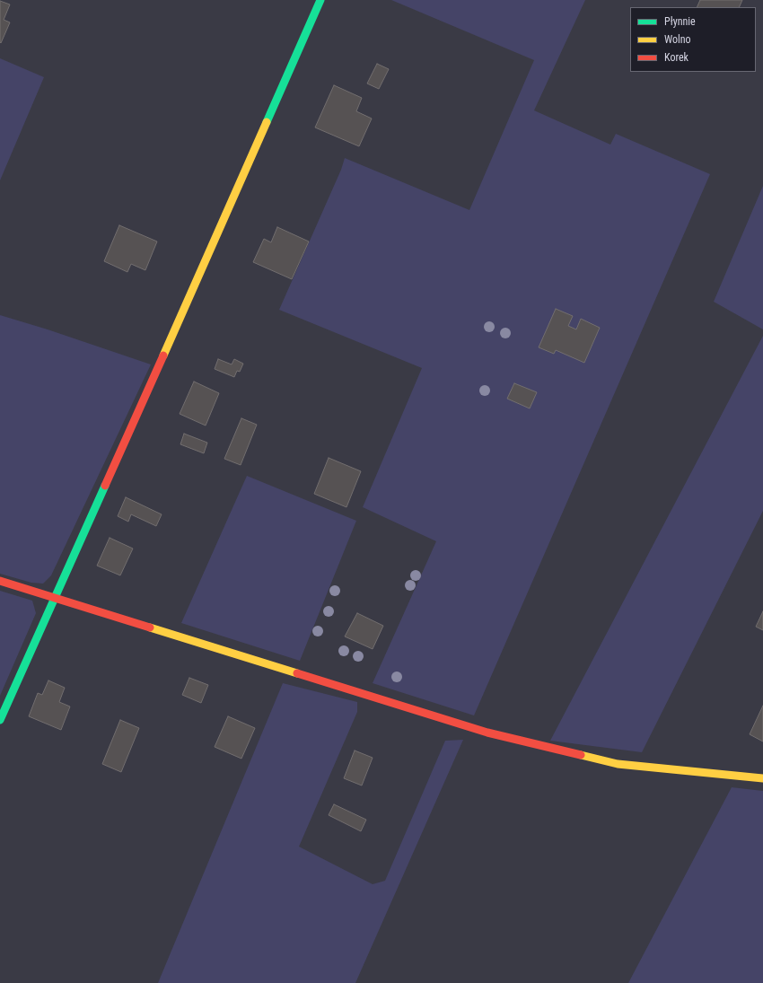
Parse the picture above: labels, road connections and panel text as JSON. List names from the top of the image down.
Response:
{
  "legend": ["Płynnie", "Wolno", "Korek"]
}
